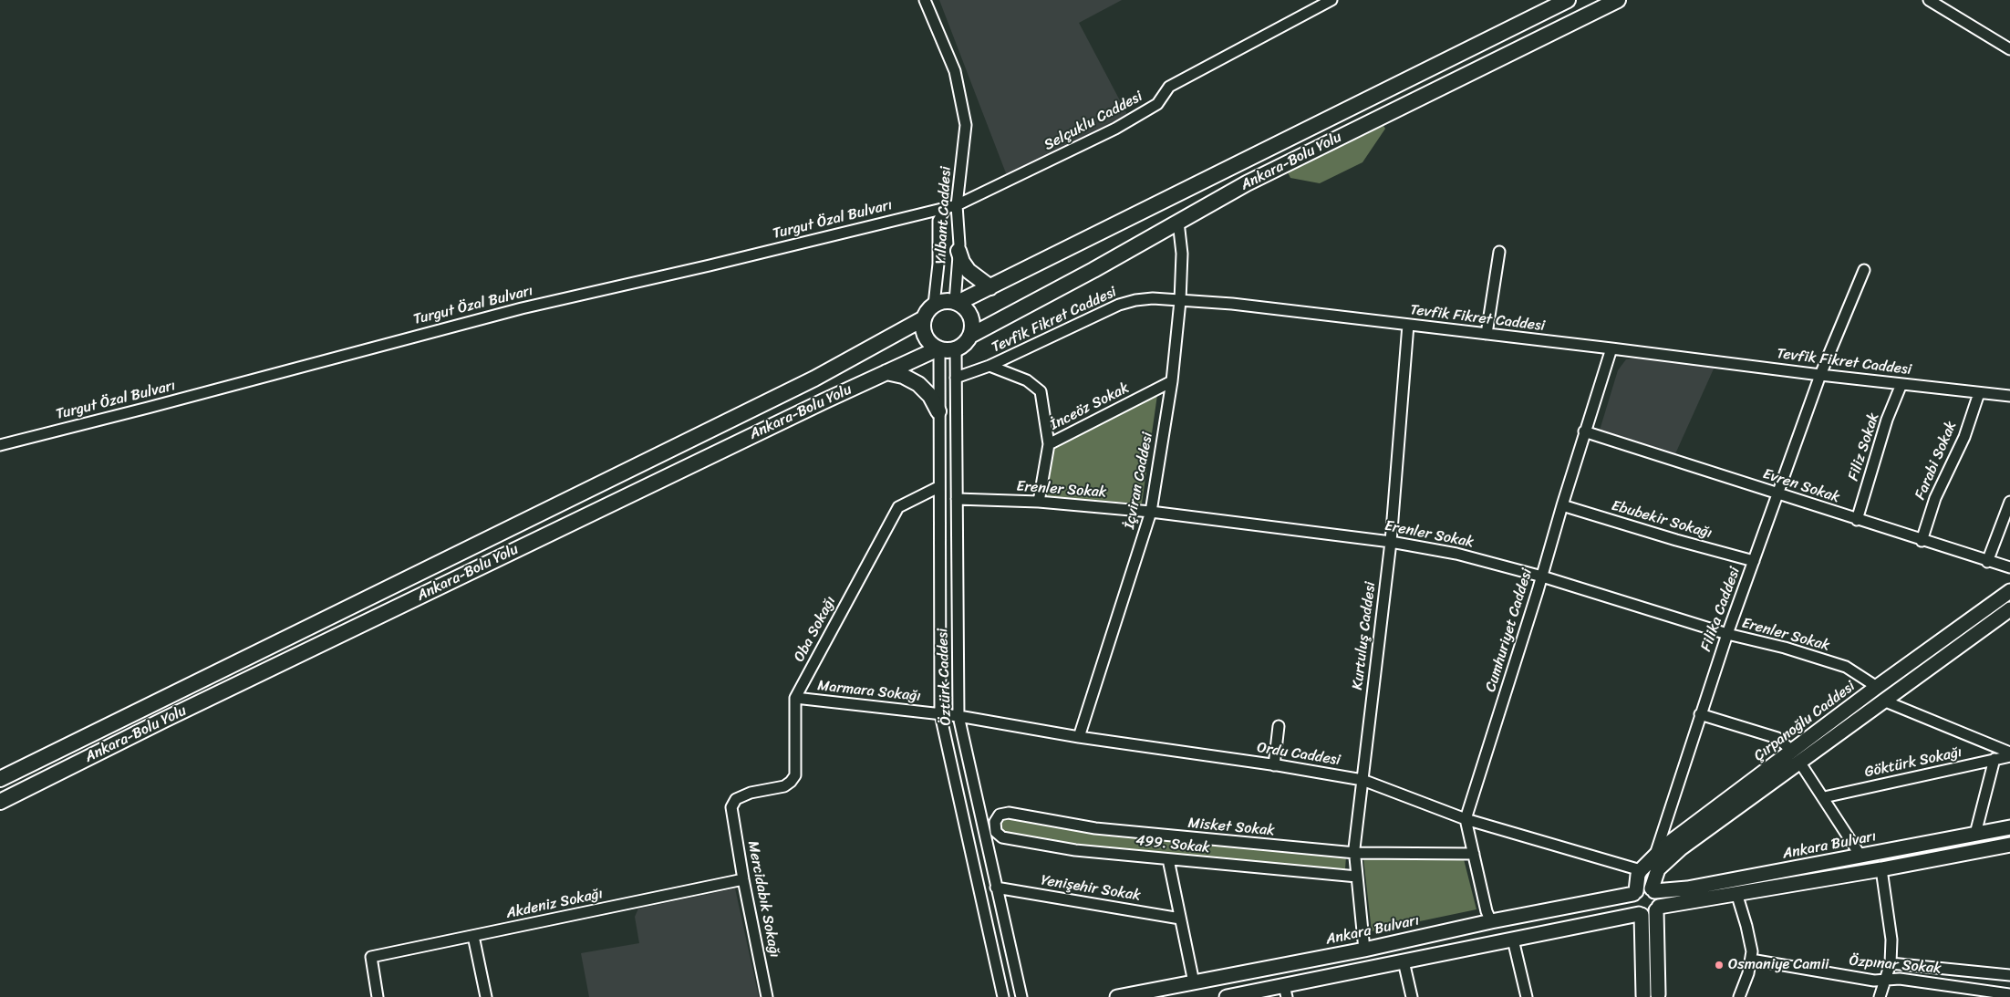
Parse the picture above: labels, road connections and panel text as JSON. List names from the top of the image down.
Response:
{
  "streets": {
    "highway": ["Ankara-Bolu Yolu"],
    "main road": ["Çırpanoğlu Caddesi", "Ankara Bulvarı"],
    "street": [
      "Selçuklu Caddesi",
      "Yılbant Caddesi",
      "Turgut Özal Bulvarı",
      "Tevfik Fikret Caddesi",
      "İnceöz Sokak",
      "Filiz Sokak",
      "Farabi Sokak",
      "İçviran Caddesi",
      "Evren Sokak",
      "Erenler Sokak",
      "Ebubekir Sokağı",
      "Filika Caddesi",
      "Oba Sokağı",
      "Cumhuriyet Caddesi",
      "Kurtuluş Caddesi",
      "Öztürk Caddesi",
      "Marmara Sokağı",
      "Ordu Caddesi",
      "Göktürk Sokağı",
      "Misket Sokak",
      "499. Sokak",
      "Yenişehir Sokak",
      "Mercidabık Sokağı",
      "Akdeniz Sokağı",
      "Özpınar Sokak"
    ]
  },
  "crossings": [
    ["Selçuklu Caddesi", "Yılbant Caddesi"],
    ["Selçuklu Caddesi", "Turgut Özal Bulvarı"],
    ["Ankara-Bolu Yolu", "Yılbant Caddesi"],
    ["Ankara-Bolu Yolu", "İçviran Caddesi"],
    ["Ankara-Bolu Yolu", "Öztürk Caddesi"],
    ["Yılbant Caddesi", "Turgut Özal Bulvarı"],
    ["Yılbant Caddesi", "Öztürk Caddesi"],
    ["Tevfik Fikret Caddesi", "Filiz Sokak"],
    ["Tevfik Fikret Caddesi", "Farabi Sokak"],
    ["Tevfik Fikret Caddesi", "İçviran Caddesi"],
    ["Tevfik Fikret Caddesi", "Filika Caddesi"],
    ["Tevfik Fikret Caddesi", "Cumhuriyet Caddesi"],
    ["Tevfik Fikret Caddesi", "Kurtuluş Caddesi"],
    ["Tevfik Fikret Caddesi", "Öztürk Caddesi"],
    ["İnceöz Sokak", "İçviran Caddesi"],
    ["İnceöz Sokak", "Erenler Sokak"],
    ["Filiz Sokak", "Evren Sokak"],
    ["Farabi Sokak", "Evren Sokak"],
    ["İçviran Caddesi", "Erenler Sokak"],
    ["İçviran Caddesi", "Ordu Caddesi"],
    ["Evren Sokak", "Filika Caddesi"],
    ["Evren Sokak", "Cumhuriyet Caddesi"],
    ["Erenler Sokak", "Filika Caddesi"],
    ["Erenler Sokak", "Cumhuriyet Caddesi"],
    ["Erenler Sokak", "Kurtuluş Caddesi"],
    ["Erenler Sokak", "Öztürk Caddesi"],
    ["Erenler Sokak", "Çırpanoğlu Caddesi"],
    ["Ebubekir Sokağı", "Filika Caddesi"],
    ["Ebubekir Sokağı", "Cumhuriyet Caddesi"],
    ["Filika Caddesi", "Çırpanoğlu Caddesi"],
    ["Oba Sokağı", "Öztürk Caddesi"],
    ["Oba Sokağı", "Marmara Sokağı"],
    ["Oba Sokağı", "Mercidabık Sokağı"],
    ["Cumhuriyet Caddesi", "Ordu Caddesi"],
    ["Kurtuluş Caddesi", "Ordu Caddesi"],
    ["Kurtuluş Caddesi", "Misket Sokak"],
    ["Kurtuluş Caddesi", "499. Sokak"],
    ["Kurtuluş Caddesi", "Ankara Bulvarı"],
    ["Öztürk Caddesi", "Marmara Sokağı"],
    ["Öztürk Caddesi", "Ordu Caddesi"],
    ["Öztürk Caddesi", "Yenişehir Sokak"],
    ["Marmara Sokağı", "Ordu Caddesi"],
    ["Çırpanoğlu Caddesi", "Ordu Caddesi"],
    ["Çırpanoğlu Caddesi", "Ankara Bulvarı"],
    ["Misket Sokak", "499. Sokak"],
    ["Mercidabık Sokağı", "Akdeniz Sokağı"]
  ],
  "places": ["Osmaniye Camii"]
}
